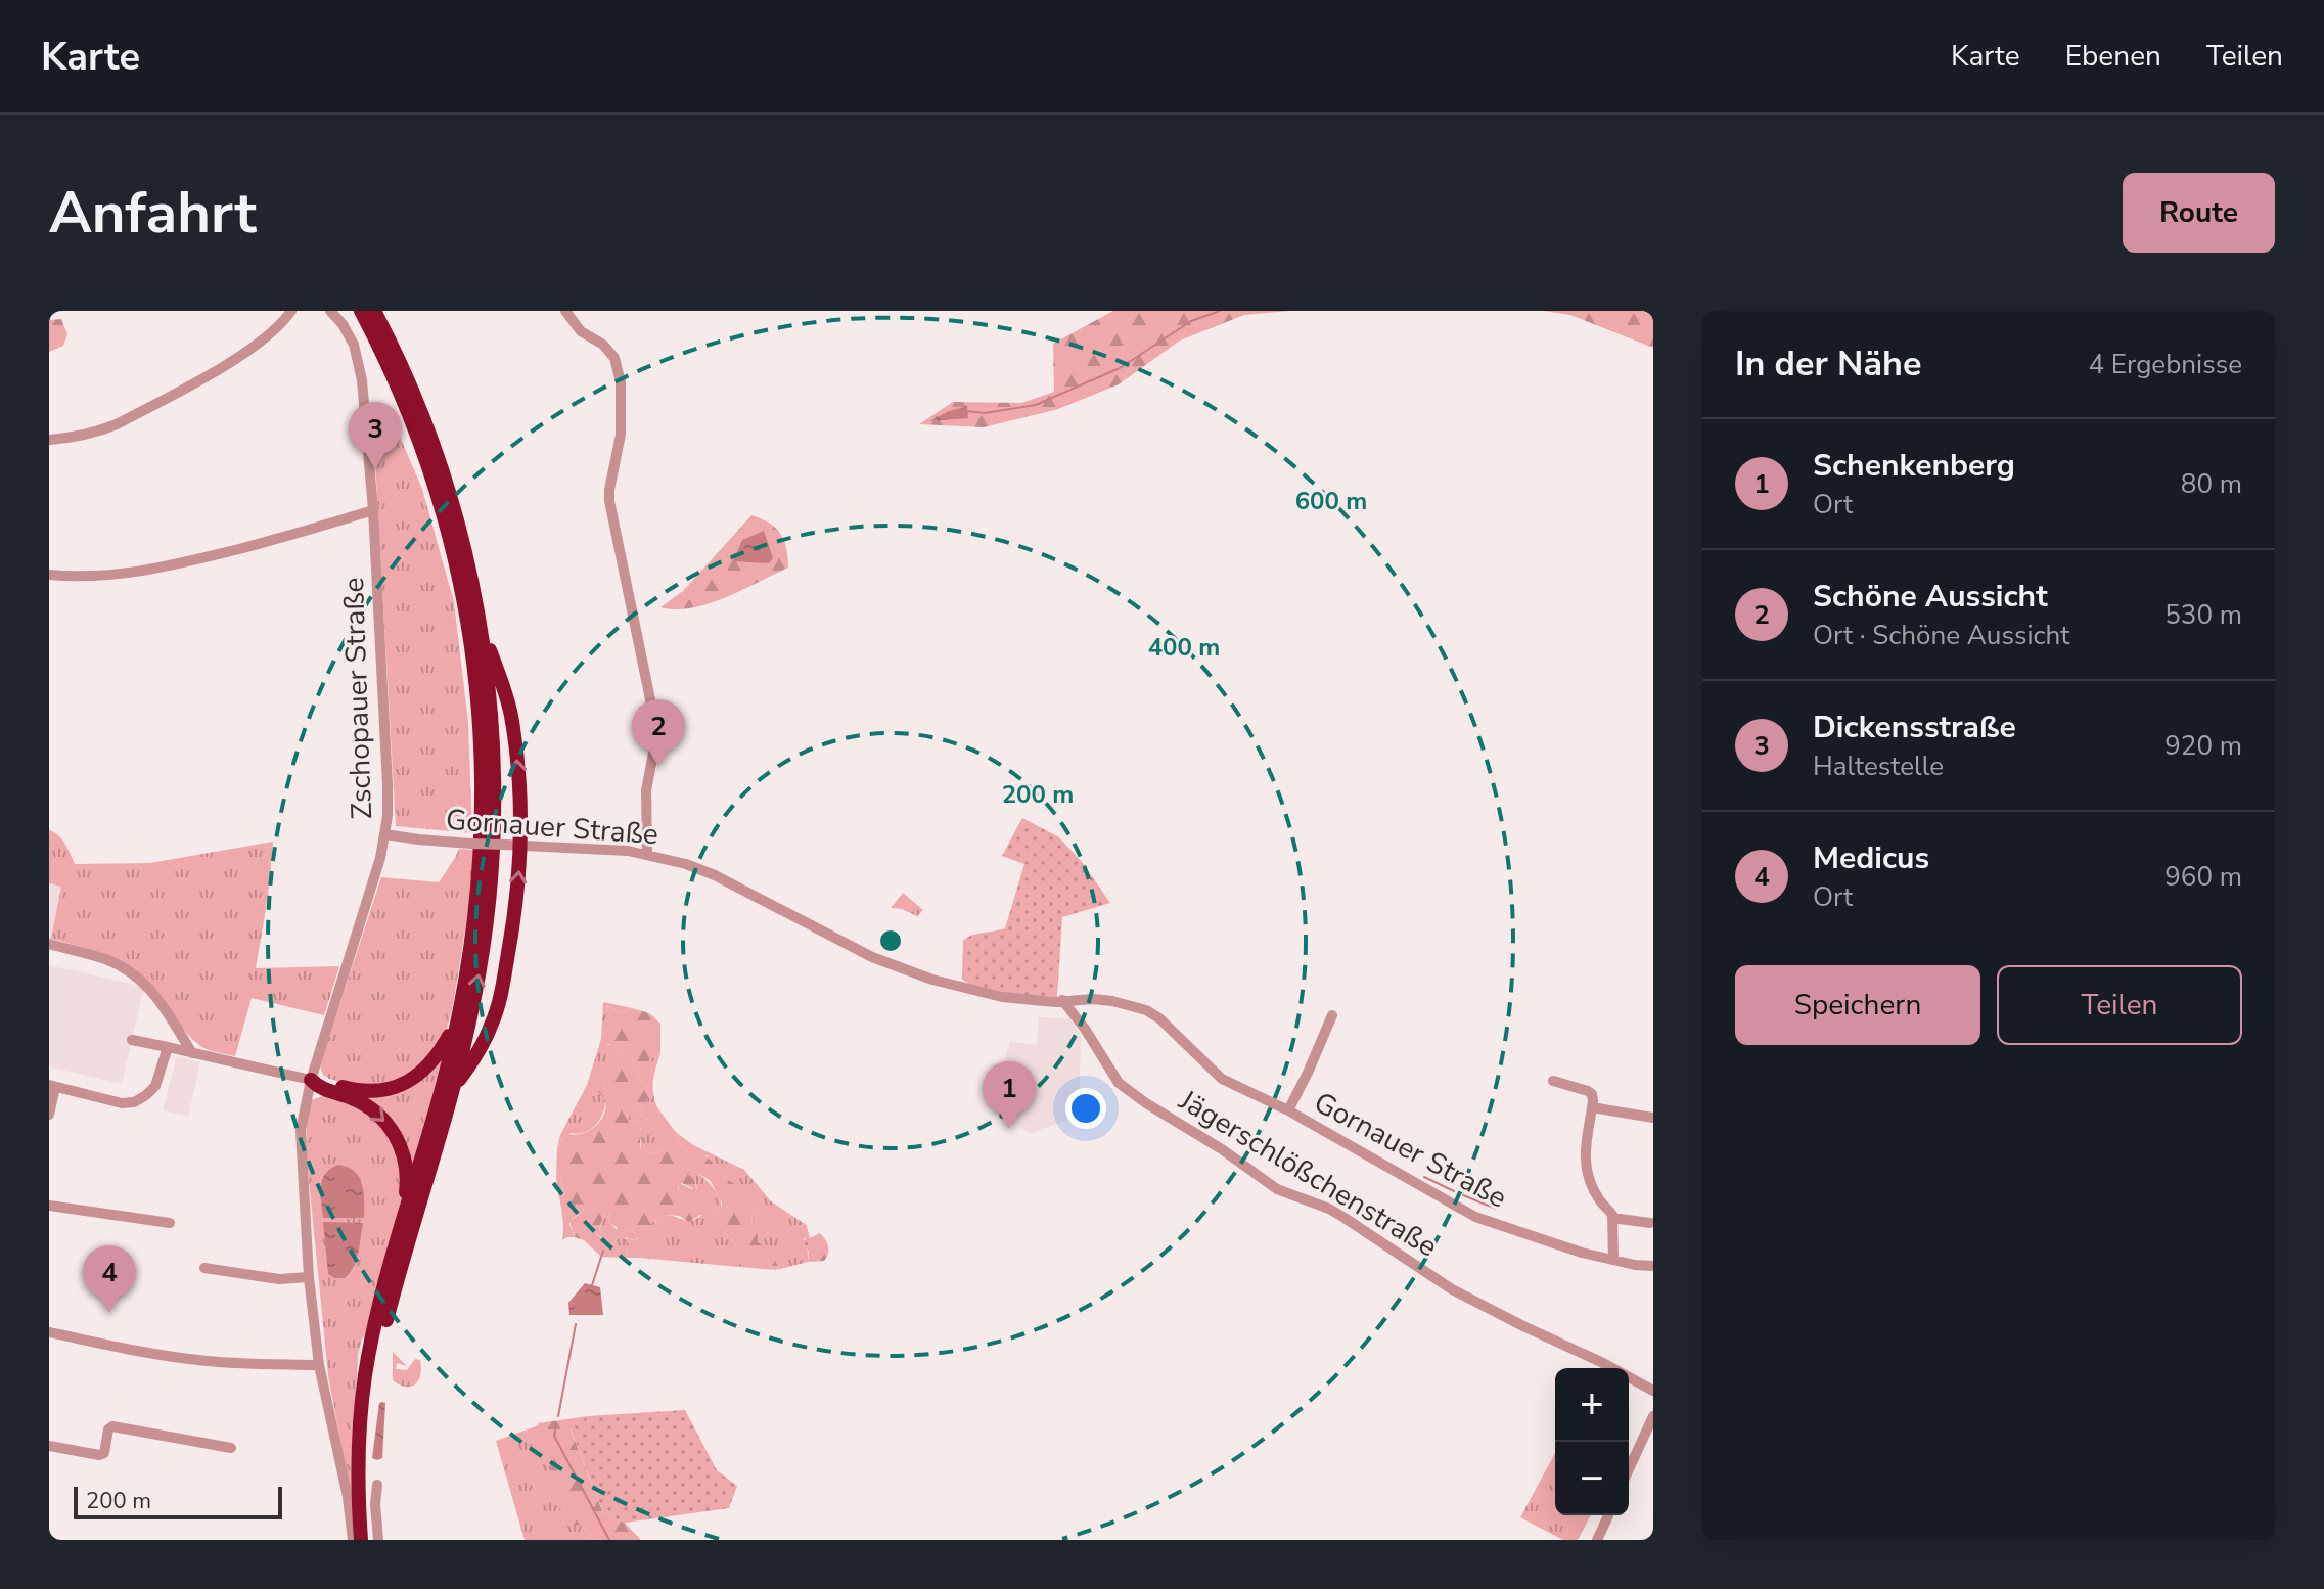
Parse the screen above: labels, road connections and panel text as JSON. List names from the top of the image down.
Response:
{
  "streets": {
    "street": ["Zschopauer Straße", "Gornauer Straße", "Jägerschlößchenstraße"]
  },
  "crossings": [
    ["Zschopauer Straße", "Gornauer Straße"],
    ["Gornauer Straße", "Jägerschlößchenstraße"]
  ],
  "scale_bar": "200 m",
  "page": {
    "header": "Karte",
    "nav": ["Karte", "Ebenen", "Teilen"],
    "buttons": [
      "Route",
      ["Speichern", "Teilen"]
    ],
    "title": "Anfahrt",
    "heading": ["In der Nähe", "4 Ergebnisse"],
    "pins": [
      "3",
      "2",
      "1",
      "4"
    ],
    "list": [
      {
        "mark": "1",
        "name": "Schenkenberg",
        "note": "Ort",
        "value": "80 m"
      },
      {
        "mark": "2",
        "name": "Schöne Aussicht",
        "note": "Ort · Schöne Aussicht",
        "value": "530 m"
      },
      {
        "mark": "3",
        "name": "Dickensstraße",
        "note": "Haltestelle",
        "value": "920 m"
      },
      {
        "mark": "4",
        "name": "Medicus",
        "note": "Ort",
        "value": "960 m"
      }
    ],
    "map_buttons": ["+", "−"],
    "scale": "200 m"
  },
  "rings": ["600 m", "400 m", "200 m"]
}
